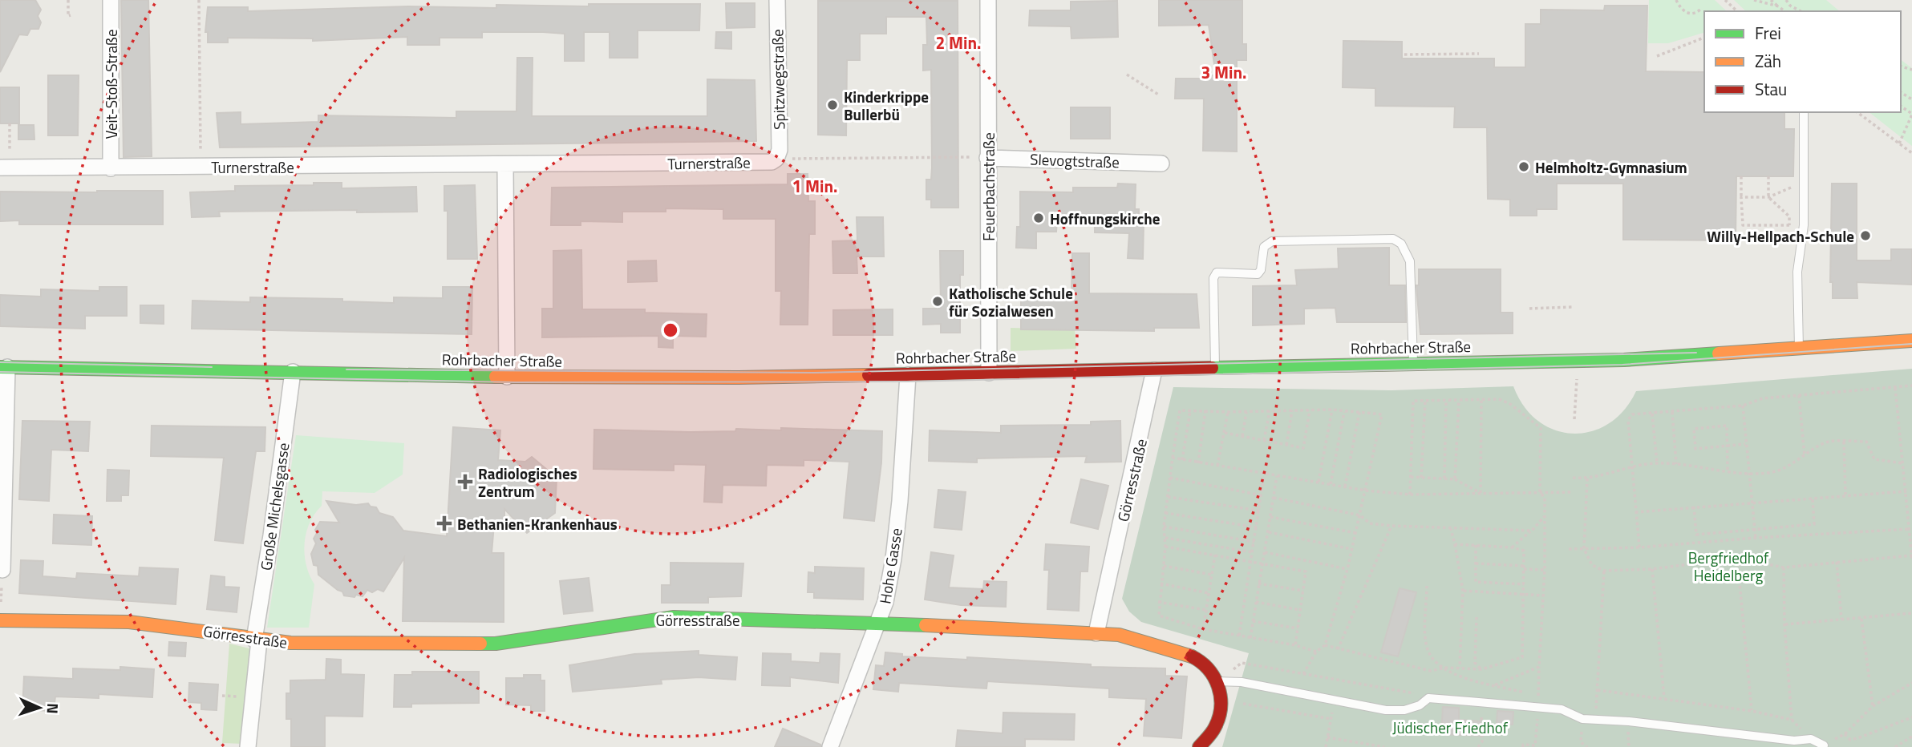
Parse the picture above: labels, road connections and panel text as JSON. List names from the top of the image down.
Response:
{
  "streets": {
    "main road": ["Rohrbacher Straße", "Görresstraße"],
    "street": [
      "Spitzwegstraße",
      "Veit-Stoß-Straße",
      "Slevogtstraße",
      "Turnerstraße",
      "Feuerbachstraße",
      "Große Michelsgasse",
      "Hohe Gasse"
    ]
  },
  "crossings": [
    ["Spitzwegstraße", "Turnerstraße"],
    ["Veit-Stoß-Straße", "Turnerstraße"],
    ["Slevogtstraße", "Feuerbachstraße"],
    ["Feuerbachstraße", "Rohrbacher Straße"],
    ["Rohrbacher Straße", "Görresstraße"],
    ["Rohrbacher Straße", "Große Michelsgasse"],
    ["Rohrbacher Straße", "Hohe Gasse"],
    ["Görresstraße", "Große Michelsgasse"],
    ["Görresstraße", "Hohe Gasse"]
  ],
  "parks": ["Bergfriedhof Heidelberg", "Jüdischer Friedhof"],
  "places": {
    "other": [
      "Kinderkrippe Bullerbü",
      "Helmholtz-Gymnasium",
      "Hoffnungskirche",
      "Willy-Hellpach-Schule",
      "Katholische Schule für Sozialwesen"
    ],
    "health": ["Radiologisches Zentrum", "Bethanien-Krankenhaus"]
  },
  "legend": ["Frei", "Zäh", "Stau"],
  "north": "right",
  "rings": ["2 Min.", "3 Min.", "1 Min."]
}
